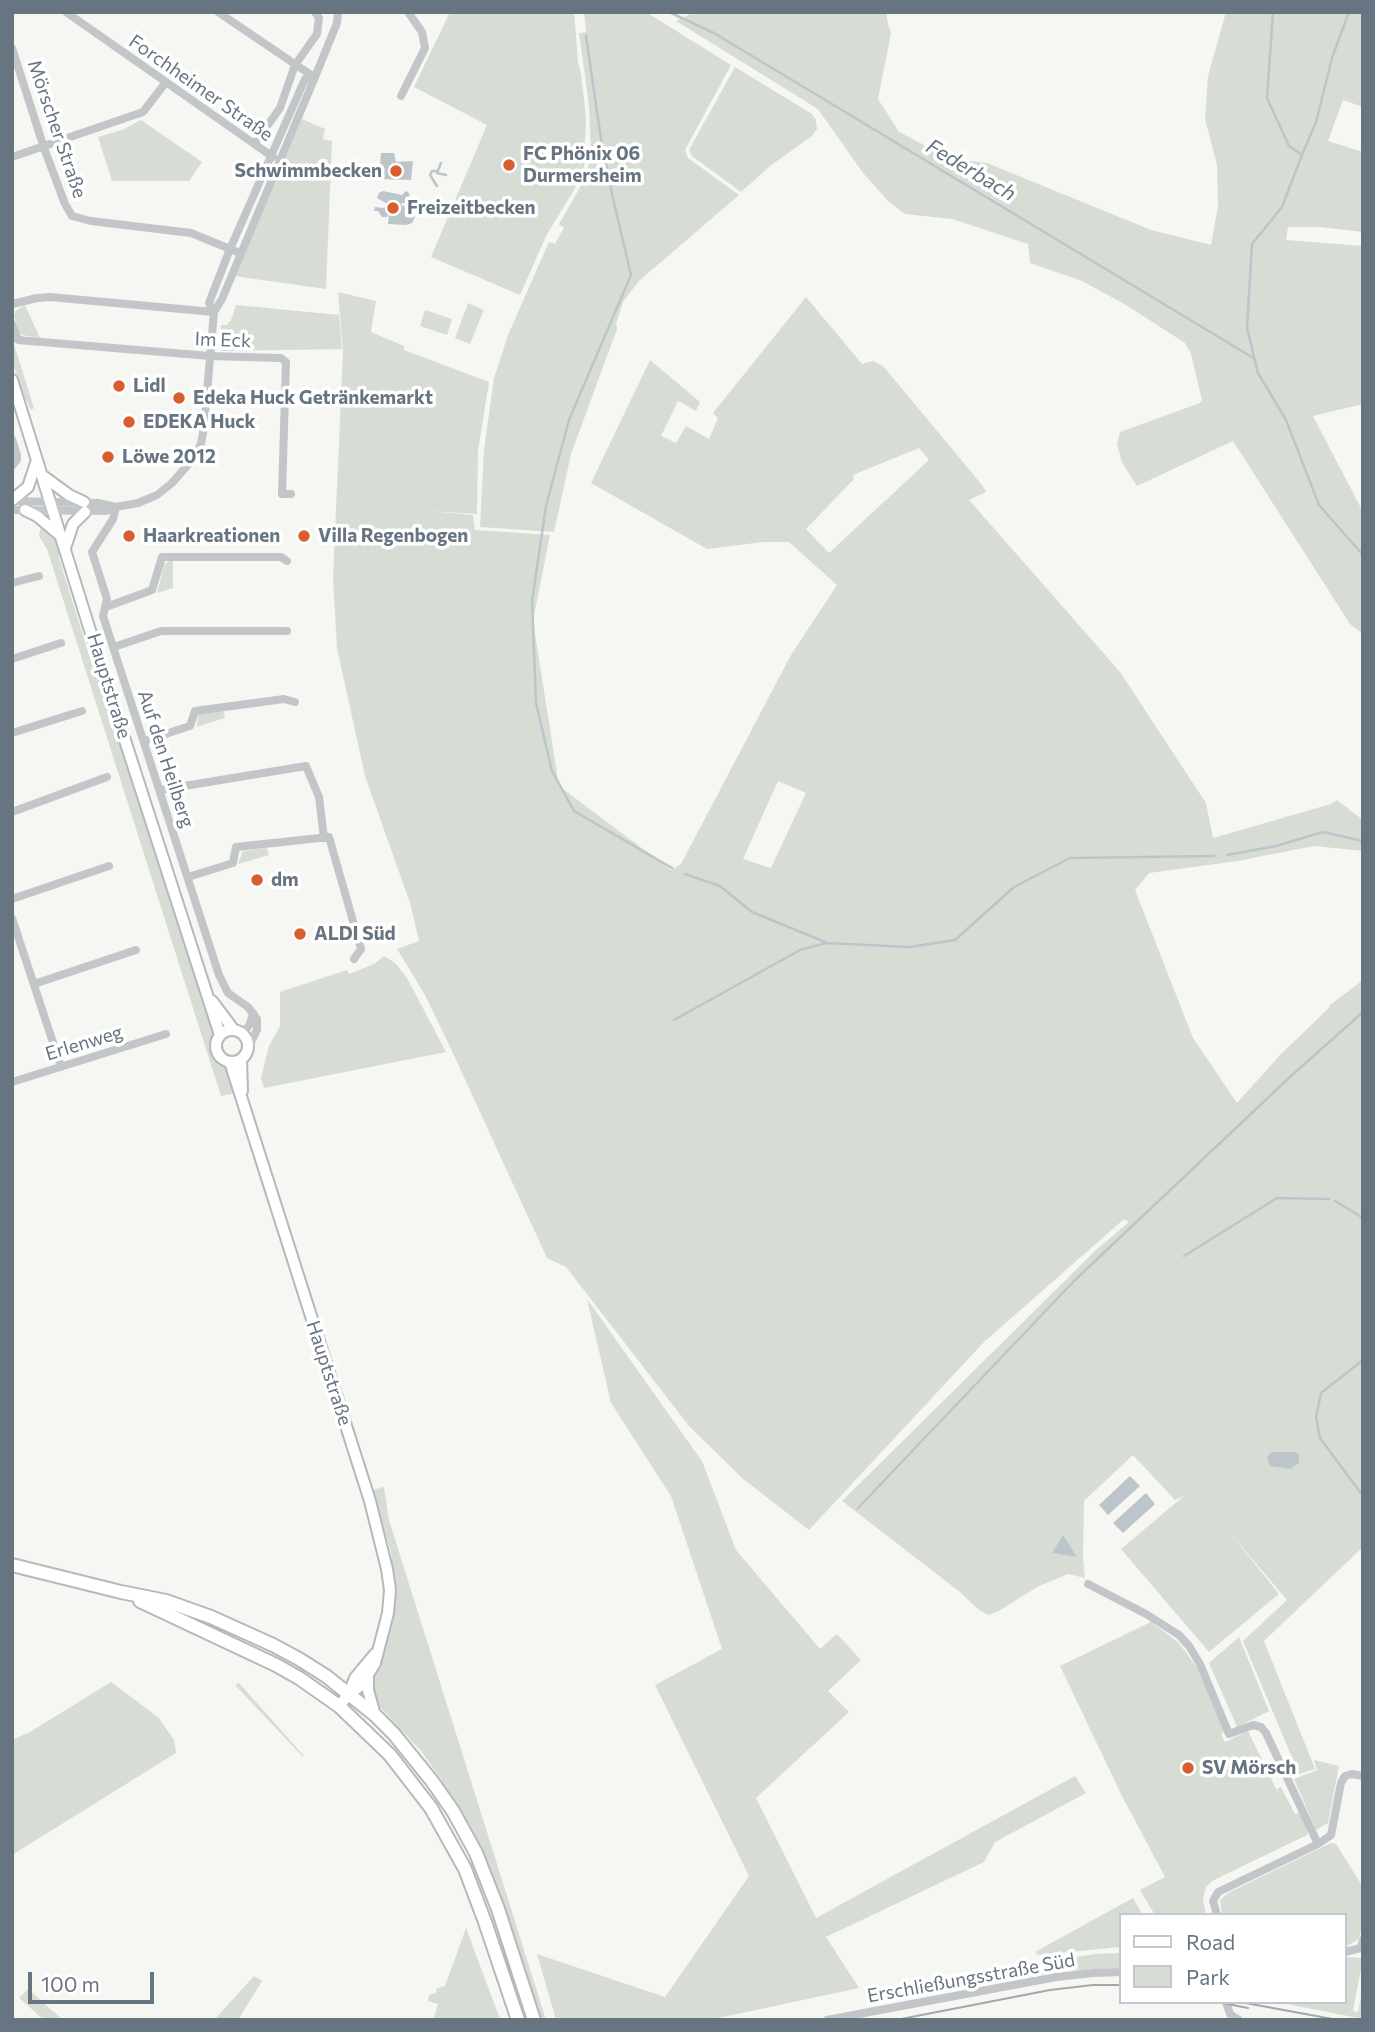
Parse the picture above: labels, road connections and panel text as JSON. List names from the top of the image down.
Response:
{
  "streets": {
    "street": [
      "Forchheimer Straße",
      "Mörscher Straße",
      "Im Eck",
      "Hauptstraße",
      "Auf den Heilberg",
      "Erlenweg",
      "Erschließungsstraße Süd"
    ]
  },
  "water": ["Federbach"],
  "places": [
    "FC Phönix 06 Durmersheim",
    "Schwimmbecken",
    "Freizeitbecken",
    "Lidl",
    "Edeka Huck Getränkemarkt",
    "EDEKA Huck",
    "Löwe 2012",
    "Haarkreationen",
    "Villa Regenbogen",
    "dm",
    "ALDI Süd",
    "SV Mörsch"
  ],
  "legend": ["Road", "Park"],
  "scale_bar": "100 m"
}
